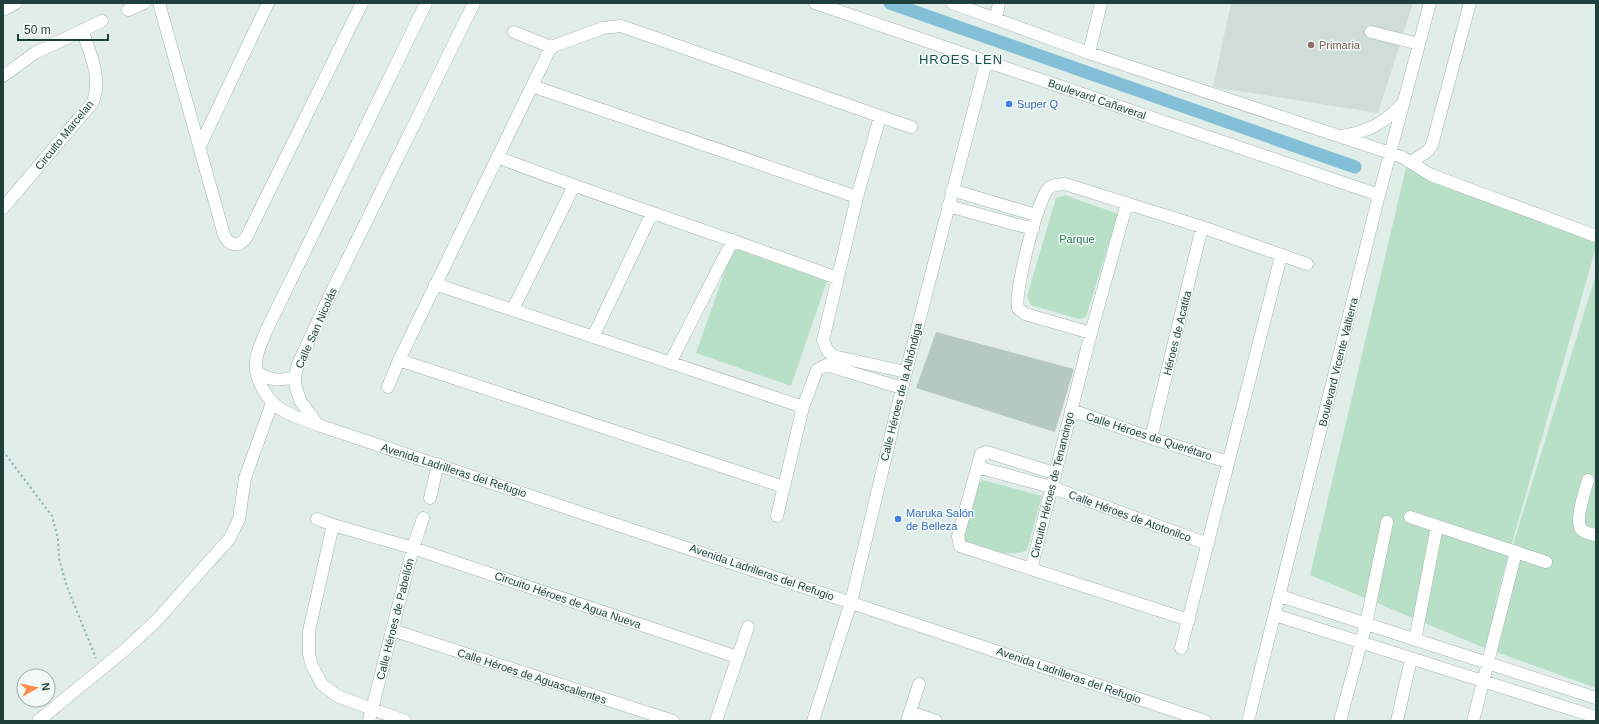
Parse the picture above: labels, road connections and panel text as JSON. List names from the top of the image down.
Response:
{
  "streets": {
    "street": [
      "Boulevard Cañaveral",
      "Circuito Marcelan",
      "Calle San Nicolás",
      "Héroes de Acatita",
      "Boulevard Vicente Valtierra",
      "Calle Héroes de la Alhóndiga",
      "Calle Héroes de Querétaro",
      "Avenida Ladrilleras del Refugio",
      "Circuito Héroes de Tenancingo",
      "Calle Héroes de Atotonilco",
      "Circuito Héroes de Agua Nueva",
      "Calle Héroes de Pabellón",
      "Calle Héroes de Aguascalientes"
    ]
  },
  "crossings": [
    ["Boulevard Cañaveral", "Boulevard Vicente Valtierra"],
    ["Boulevard Cañaveral", "Calle Héroes de la Alhóndiga"],
    ["Calle San Nicolás", "Avenida Ladrilleras del Refugio"],
    ["Héroes de Acatita", "Calle Héroes de Querétaro"],
    ["Calle Héroes de la Alhóndiga", "Avenida Ladrilleras del Refugio"],
    ["Calle Héroes de Querétaro", "Circuito Héroes de Tenancingo"],
    ["Circuito Héroes de Tenancingo", "Calle Héroes de Atotonilco"],
    ["Circuito Héroes de Agua Nueva", "Calle Héroes de Pabellón"],
    ["Calle Héroes de Pabellón", "Calle Héroes de Aguascalientes"]
  ],
  "districts": ["HROES LEN"],
  "parks": ["Parque"],
  "places": ["Primaria", "Super Q", "Maruka Salón de Belleza"],
  "scale_bar": "50 m",
  "north": "right"
}
